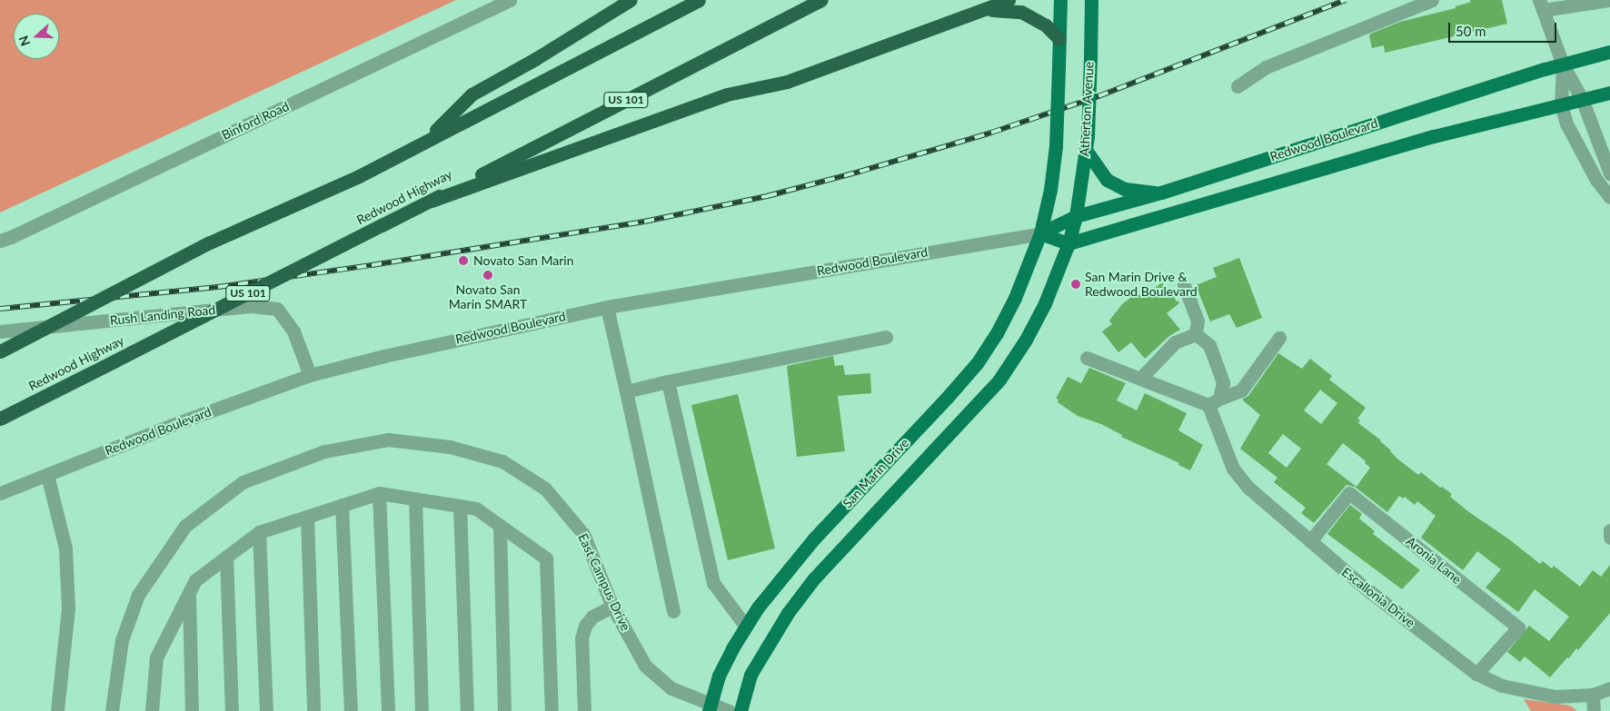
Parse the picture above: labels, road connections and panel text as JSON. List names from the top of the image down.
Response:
{
  "streets": {
    "highway": ["US 101", "Redwood Highway"],
    "main road": ["Atherton Avenue", "Redwood Boulevard", "San Marin Drive"],
    "street": [
      "Binford Road",
      "Rush Landing Road",
      "Aronia Lane",
      "East Campus Drive",
      "Escallonia Drive"
    ]
  },
  "crossings": [
    ["Atherton Avenue", "Redwood Boulevard"],
    ["Atherton Avenue", "San Marin Drive"],
    ["Redwood Boulevard", "Rush Landing Road"],
    ["Redwood Boulevard", "San Marin Drive"],
    ["San Marin Drive", "East Campus Drive"],
    ["Aronia Lane", "Escallonia Drive"]
  ],
  "places": ["Novato San Marin", "Novato San Marin SMART", "San Marin Drive & Redwood Boulevard"],
  "scale_bar": "50 m",
  "north": "left"
}
